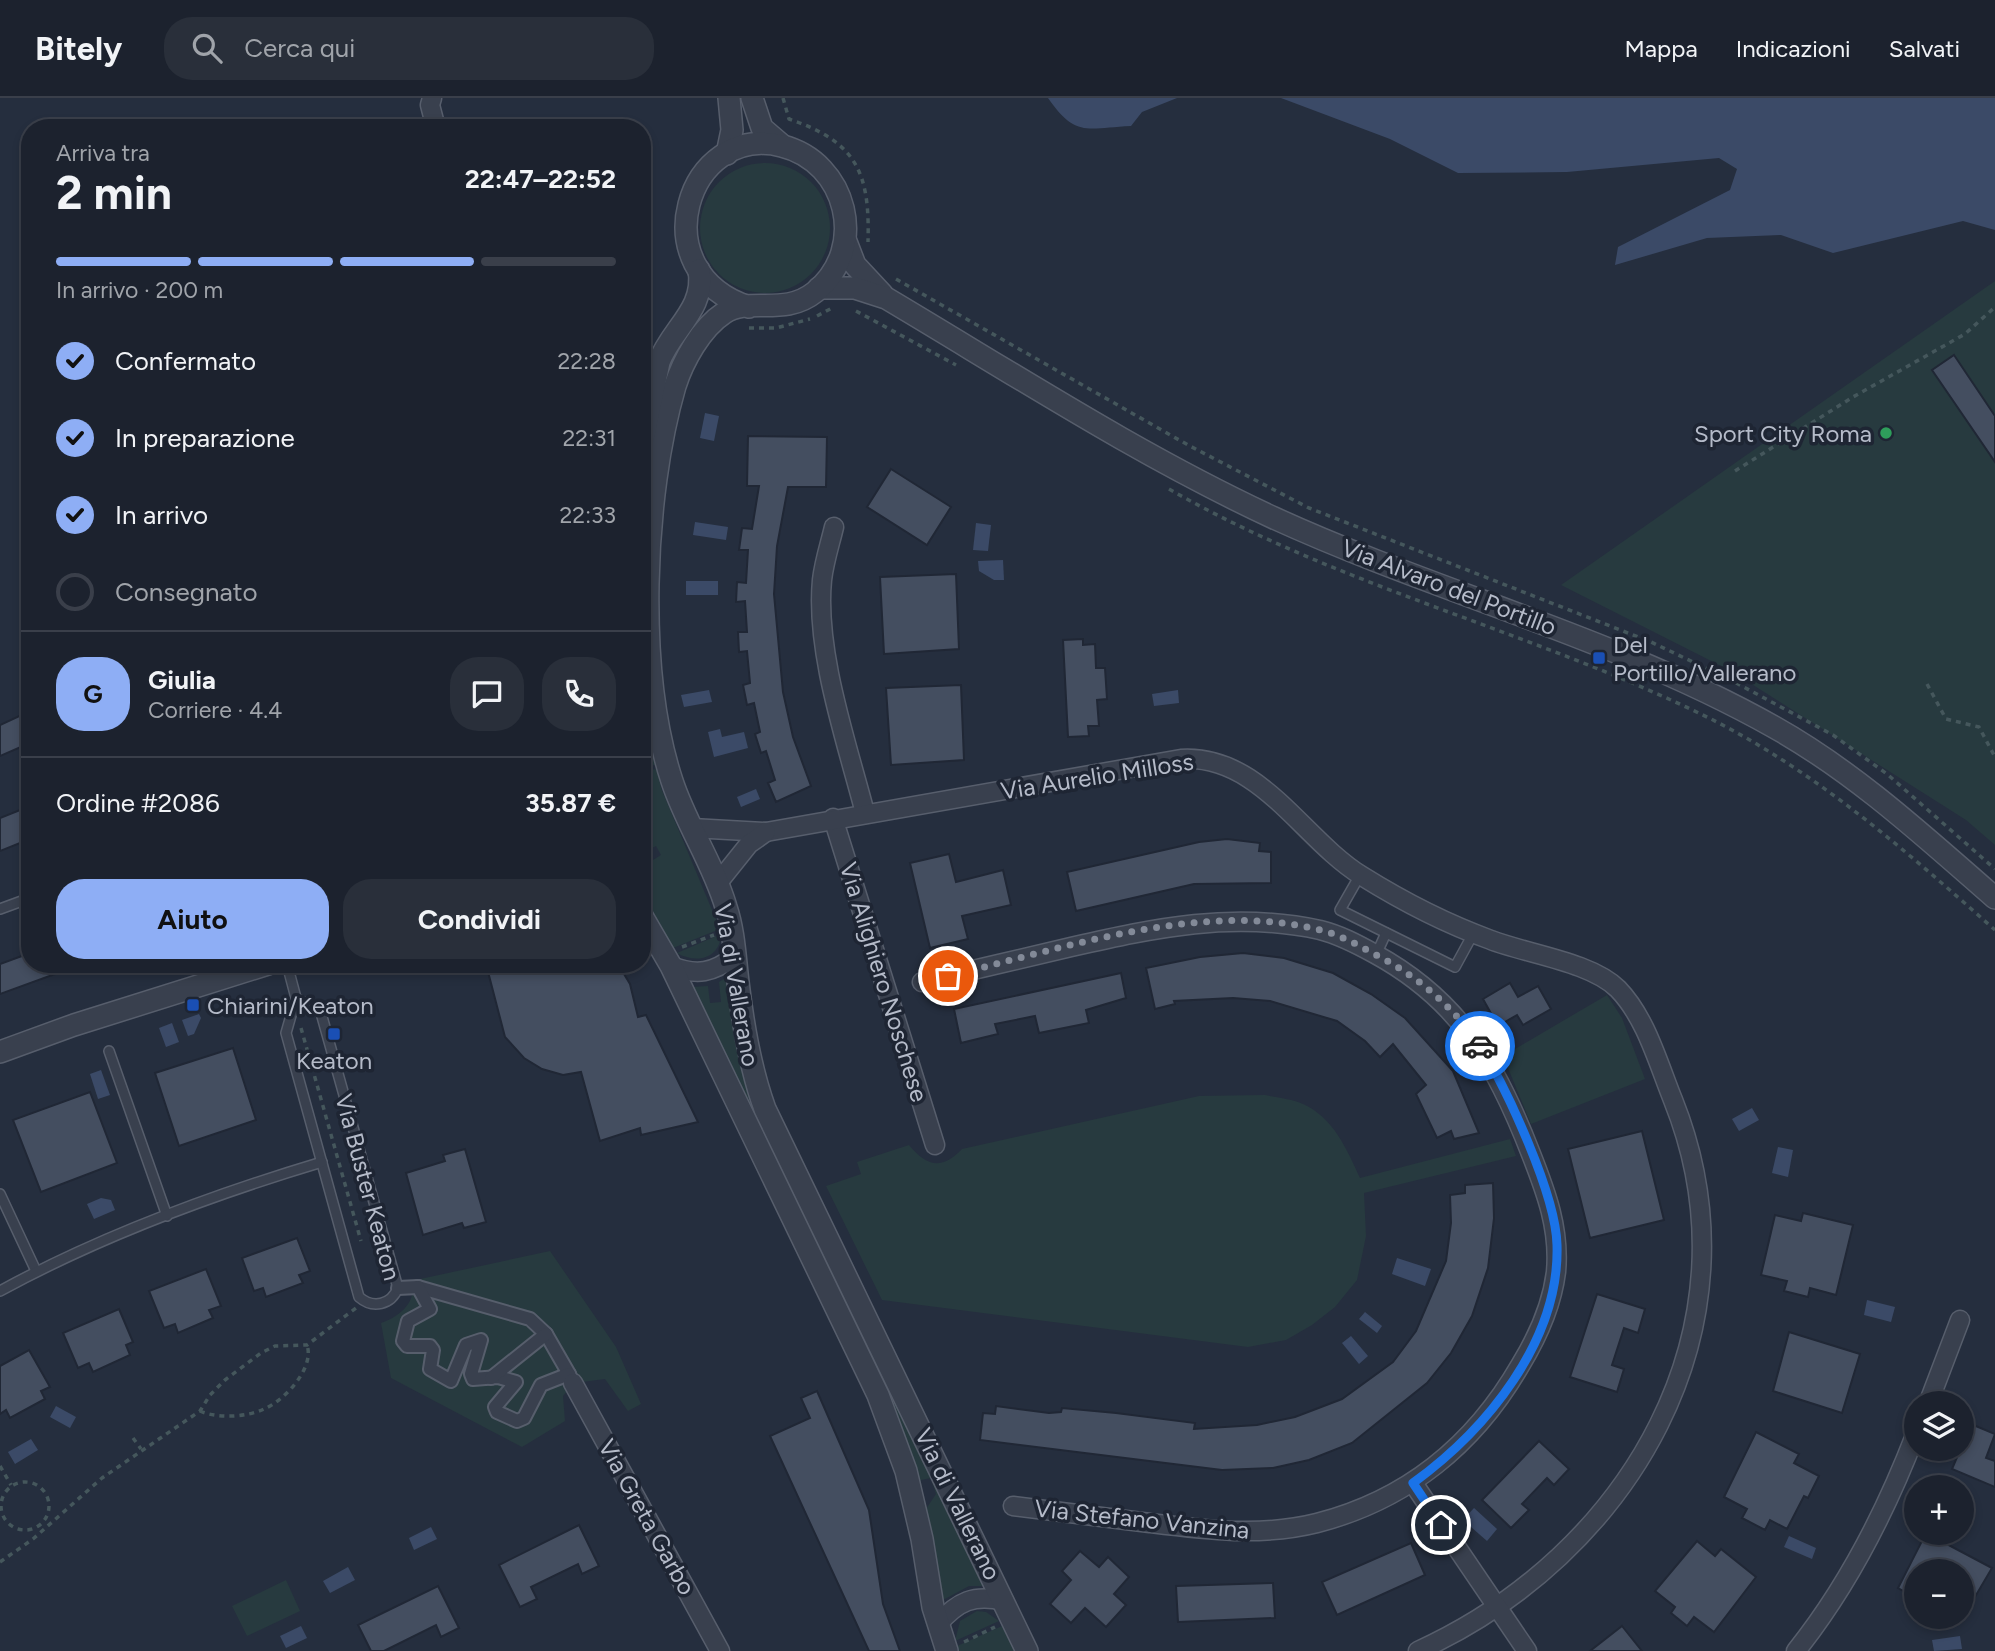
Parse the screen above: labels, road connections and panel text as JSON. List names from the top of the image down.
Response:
{
  "streets": {
    "street": [
      "Via Alvaro del Portillo",
      "Via Aurelio Milloss",
      "Via Alighiero Noschese",
      "Via di Vallerano",
      "Via Greta Garbo",
      "Via Stefano Vanzina"
    ],
    "lane": ["Via Buster Keaton"]
  },
  "crossings": [
    ["Via Alvaro del Portillo", "Via di Vallerano"],
    ["Via Aurelio Milloss", "Via Alighiero Noschese"],
    ["Via Aurelio Milloss", "Via di Vallerano"]
  ],
  "places": {
    "other": ["Sport City Roma"],
    "transit": ["Del Portillo/Vallerano", "Chiarini/Keaton", "Keaton"]
  },
  "page": {
    "header": "Bitely",
    "search": "Cerca qui",
    "nav": ["Mappa", "Indicazioni", "Salvati"],
    "heading": ["2 min", "Arriva tra", "22:47–22:52"],
    "panel": [
      "Giulia",
      "Corriere · 4.4",
      "Ordine #2086",
      "35.87 €"
    ],
    "bar": "In arrivo · 200 m",
    "list": [
      ["Confermato", "22:28"],
      ["In preparazione", "22:31"],
      ["In arrivo", "22:33"],
      "Consegnato"
    ],
    "round": "G",
    "buttons": ["Aiuto", "Condividi"],
    "map_buttons": ["+", "−"]
  }
}
